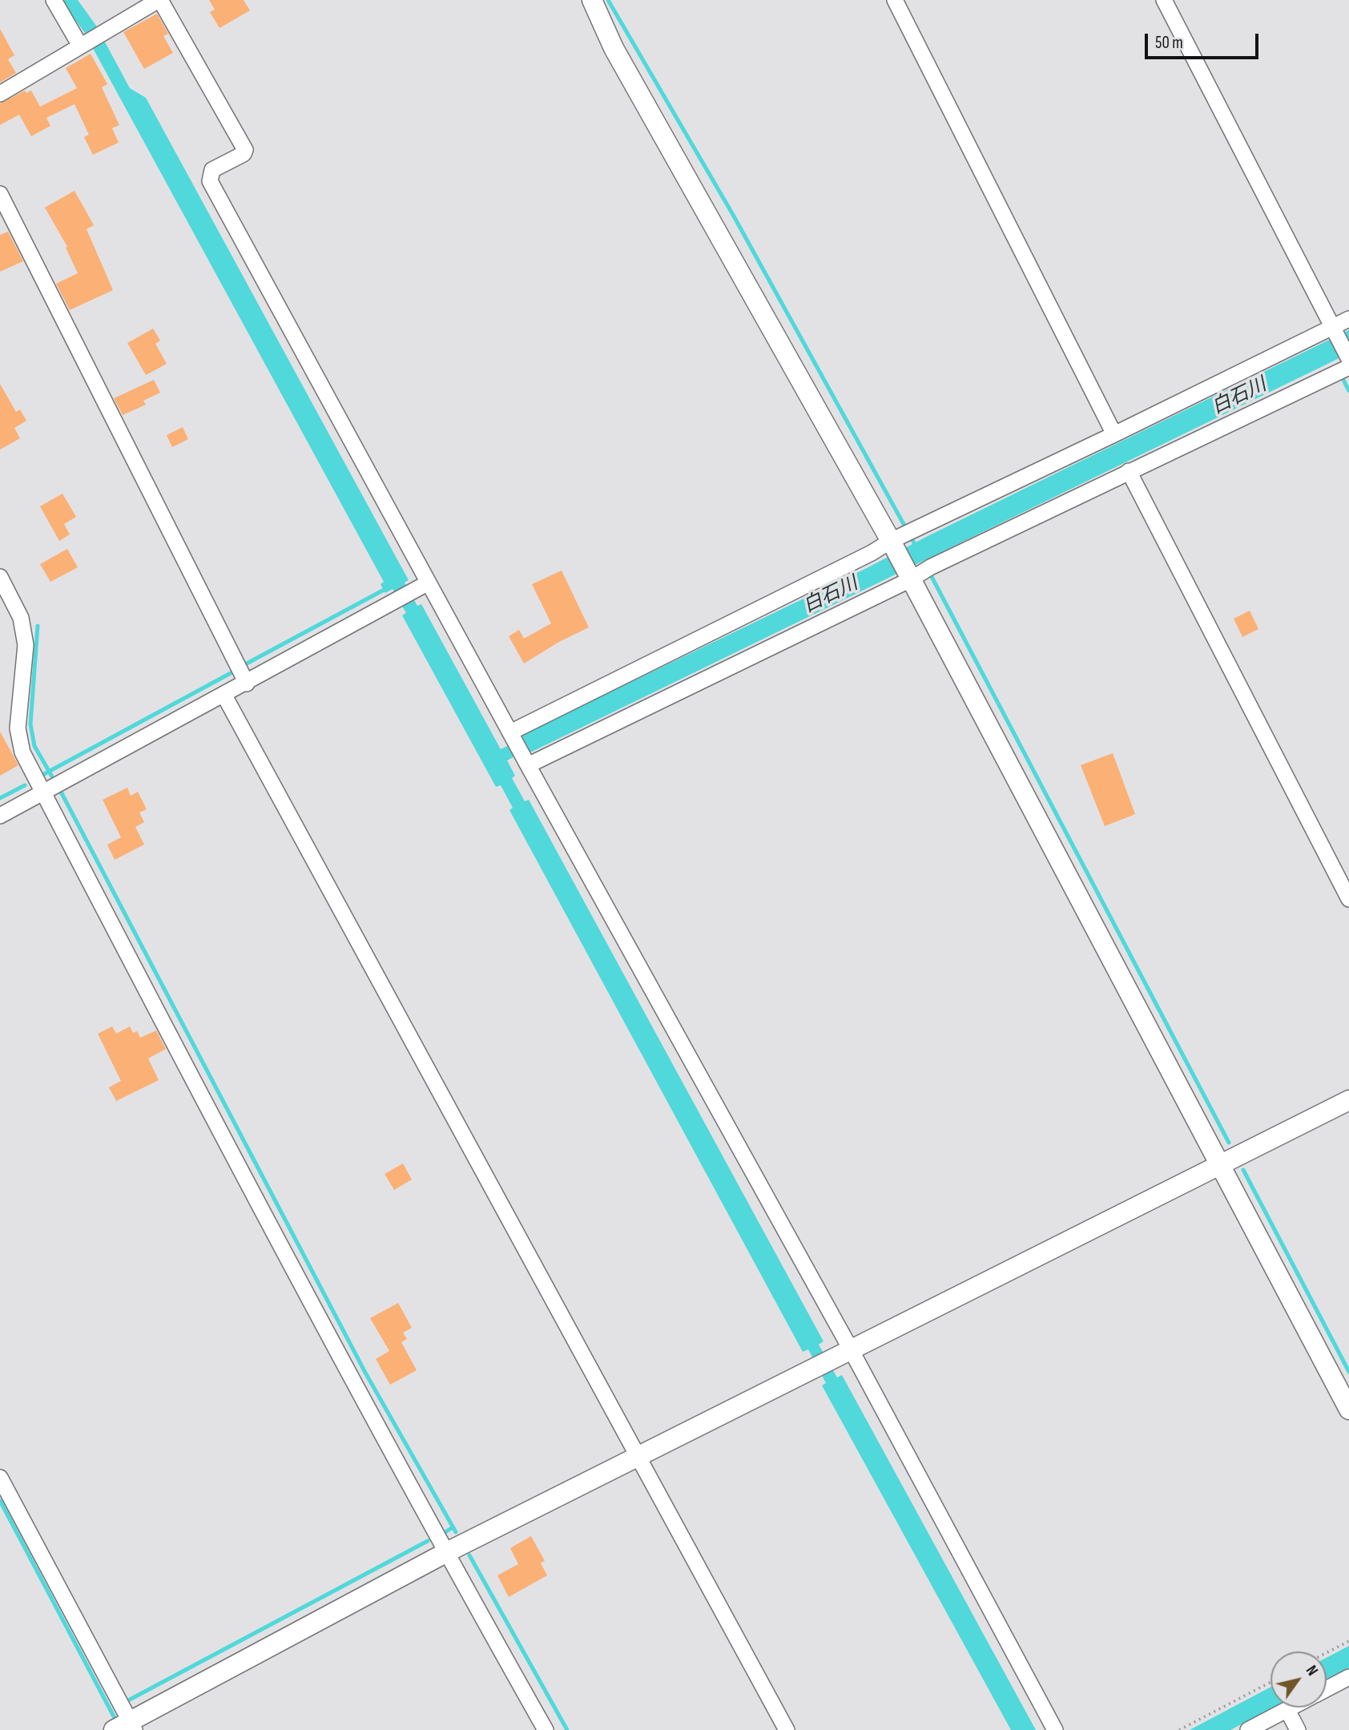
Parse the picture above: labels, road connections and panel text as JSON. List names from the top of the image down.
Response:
{
  "water": ["白石川"],
  "scale_bar": "50 m",
  "north": "top right"
}
